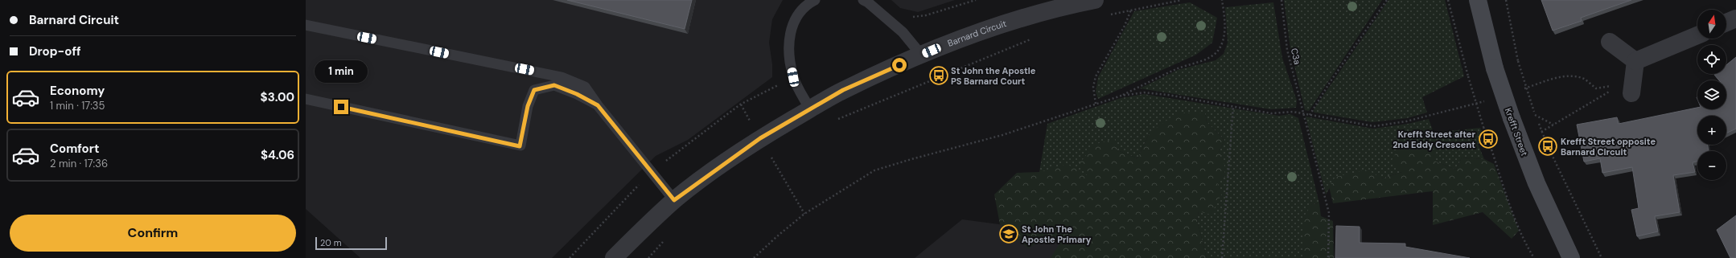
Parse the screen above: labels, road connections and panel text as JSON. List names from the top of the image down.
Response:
{
  "streets": {
    "street": ["Barnard Circuit", "Krefft Street"],
    "path": ["C3a"]
  },
  "places": {
    "bus stop": ["St John the Apostle PS Barnard Court", "Krefft Street after 2nd Eddy Crescent", "Krefft Street opposite Barnard Circuit"],
    "school or university": ["St John The Apostle Primary"]
  },
  "scale_bar": "20 m",
  "north": "top",
  "page": {
    "banner": ["Barnard Circuit", "Drop-off"],
    "map_buttons": ["+", "−"],
    "bubble": "1 min",
    "list": [
      {
        "name": "Economy",
        "note": "1 min · 17:35",
        "value": "$3.00"
      },
      {
        "name": "Comfort",
        "note": "2 min · 17:36",
        "value": "$4.06"
      }
    ],
    "buttons": "Confirm",
    "scale": "20 m"
  }
}
